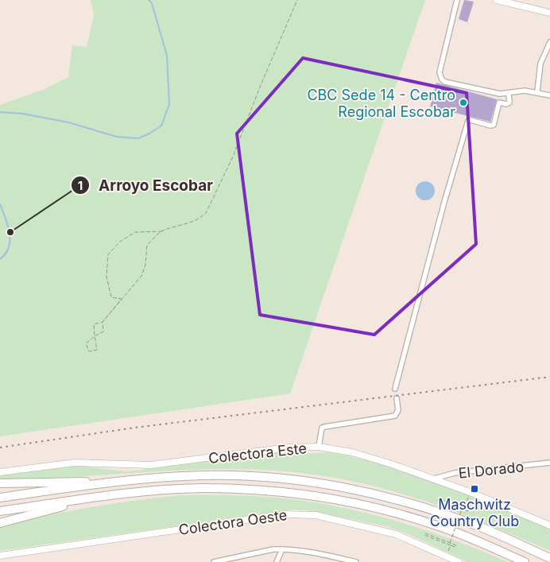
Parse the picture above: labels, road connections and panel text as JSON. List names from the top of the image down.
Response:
{
  "streets": {
    "street": ["Colectora Este", "El Dorado", "Colectora Oeste"]
  },
  "crossings": [
    ["Colectora Este", "El Dorado"]
  ],
  "places": {
    "other": ["CBC Sede 14 - Centro Regional Escobar", "Arroyo Escobar"],
    "transit": ["Maschwitz Country Club"]
  }
}
